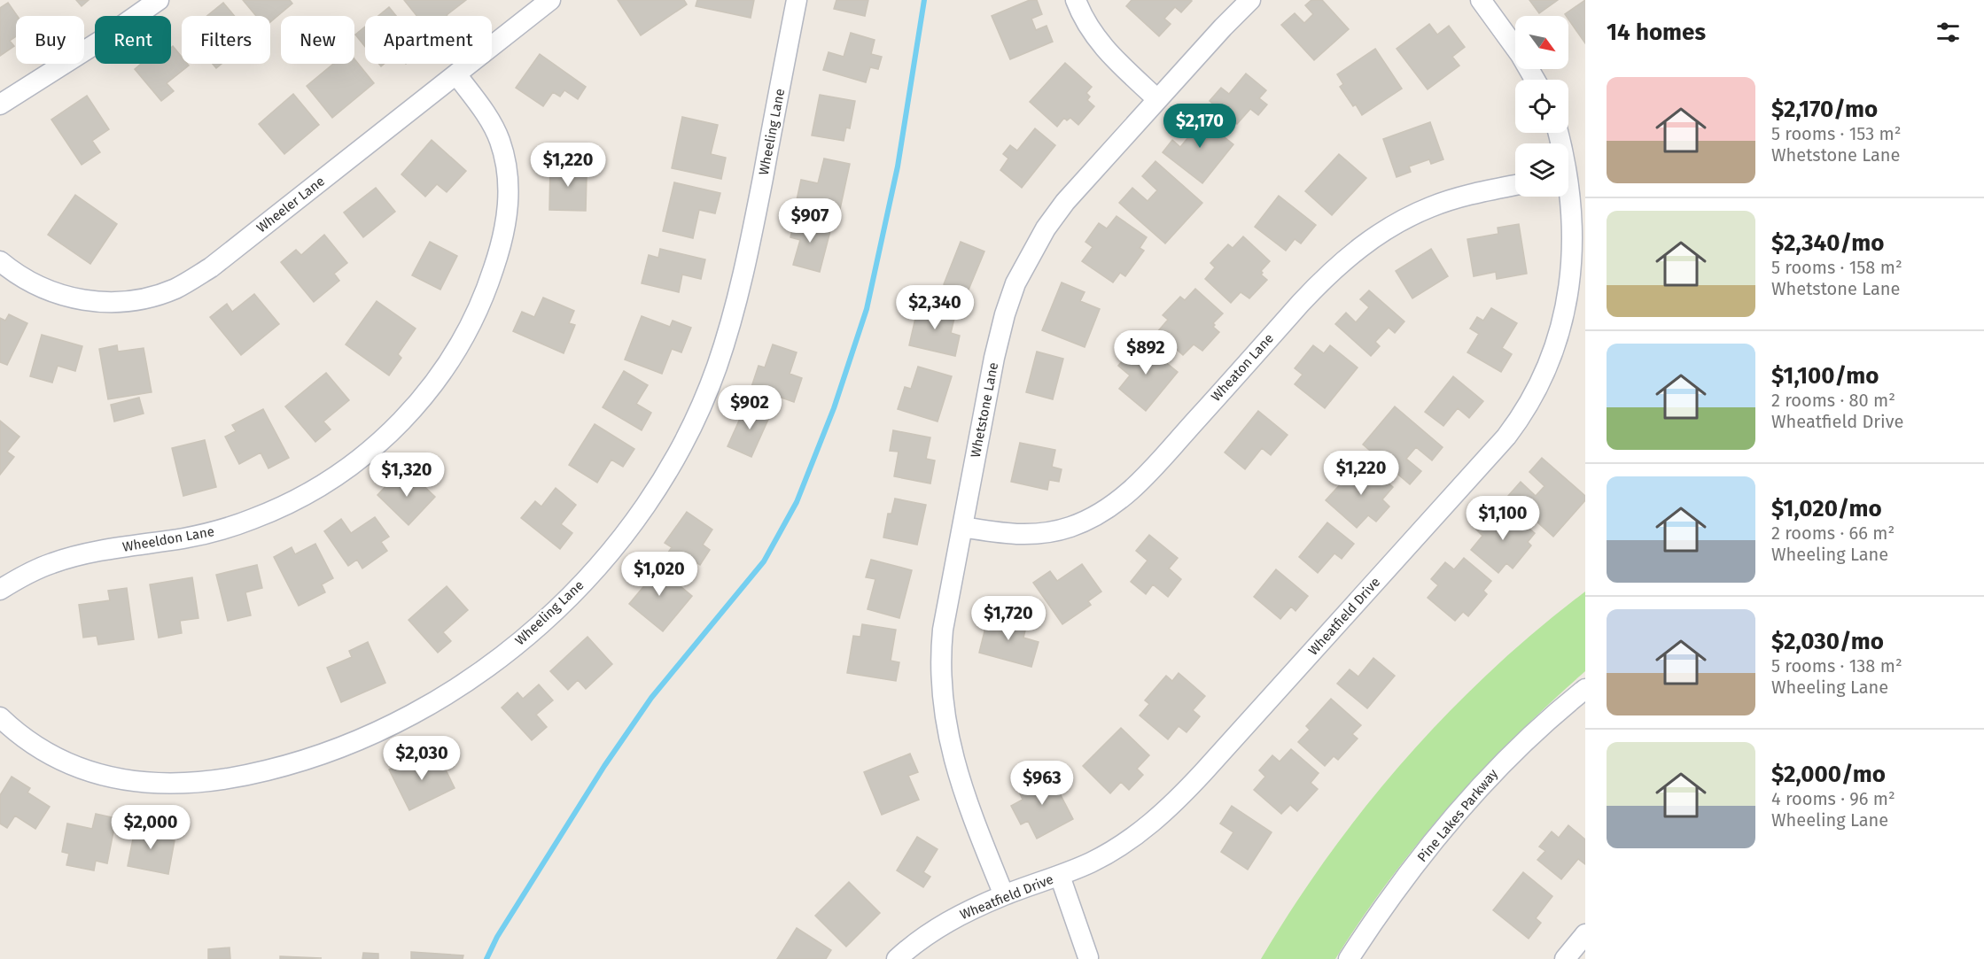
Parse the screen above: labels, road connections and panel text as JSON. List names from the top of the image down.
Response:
{
  "streets": {
    "street": [
      "Wheeling Lane",
      "Wheeler Lane",
      "Wheaton Lane",
      "Whetstone Lane",
      "Wheeldon Lane",
      "Wheatfield Drive",
      "Pine Lakes Parkway"
    ]
  },
  "crossings": [
    ["Wheeler Lane", "Wheeldon Lane"],
    ["Wheaton Lane", "Whetstone Lane"],
    ["Whetstone Lane", "Wheatfield Drive"]
  ],
  "north": "bottom right",
  "page": {
    "heading": "14 homes",
    "chip": [
      "Buy",
      "Rent",
      "Filters",
      "New",
      "Apartment"
    ],
    "list": [
      {
        "name": "$2,170/mo",
        "note": "5 rooms · 153 m² · Whetstone Lane"
      },
      {
        "name": "$2,340/mo",
        "note": "5 rooms · 158 m² · Whetstone Lane"
      },
      {
        "name": "$1,100/mo",
        "note": "2 rooms · 80 m² · Wheatfield Drive"
      },
      {
        "name": "$1,020/mo",
        "note": "2 rooms · 66 m² · Wheeling Lane"
      },
      {
        "name": "$2,030/mo",
        "note": "5 rooms · 138 m² · Wheeling Lane"
      },
      {
        "name": "$2,000/mo",
        "note": "4 rooms · 96 m² · Wheeling Lane"
      }
    ],
    "price": [
      "$2,170",
      "$1,220",
      "$907",
      "$2,340",
      "$892",
      "$902",
      "$1,220",
      "$1,320",
      "$1,100",
      "$1,020",
      "$1,720",
      "$2,030",
      "$963",
      "$2,000"
    ]
  }
}
